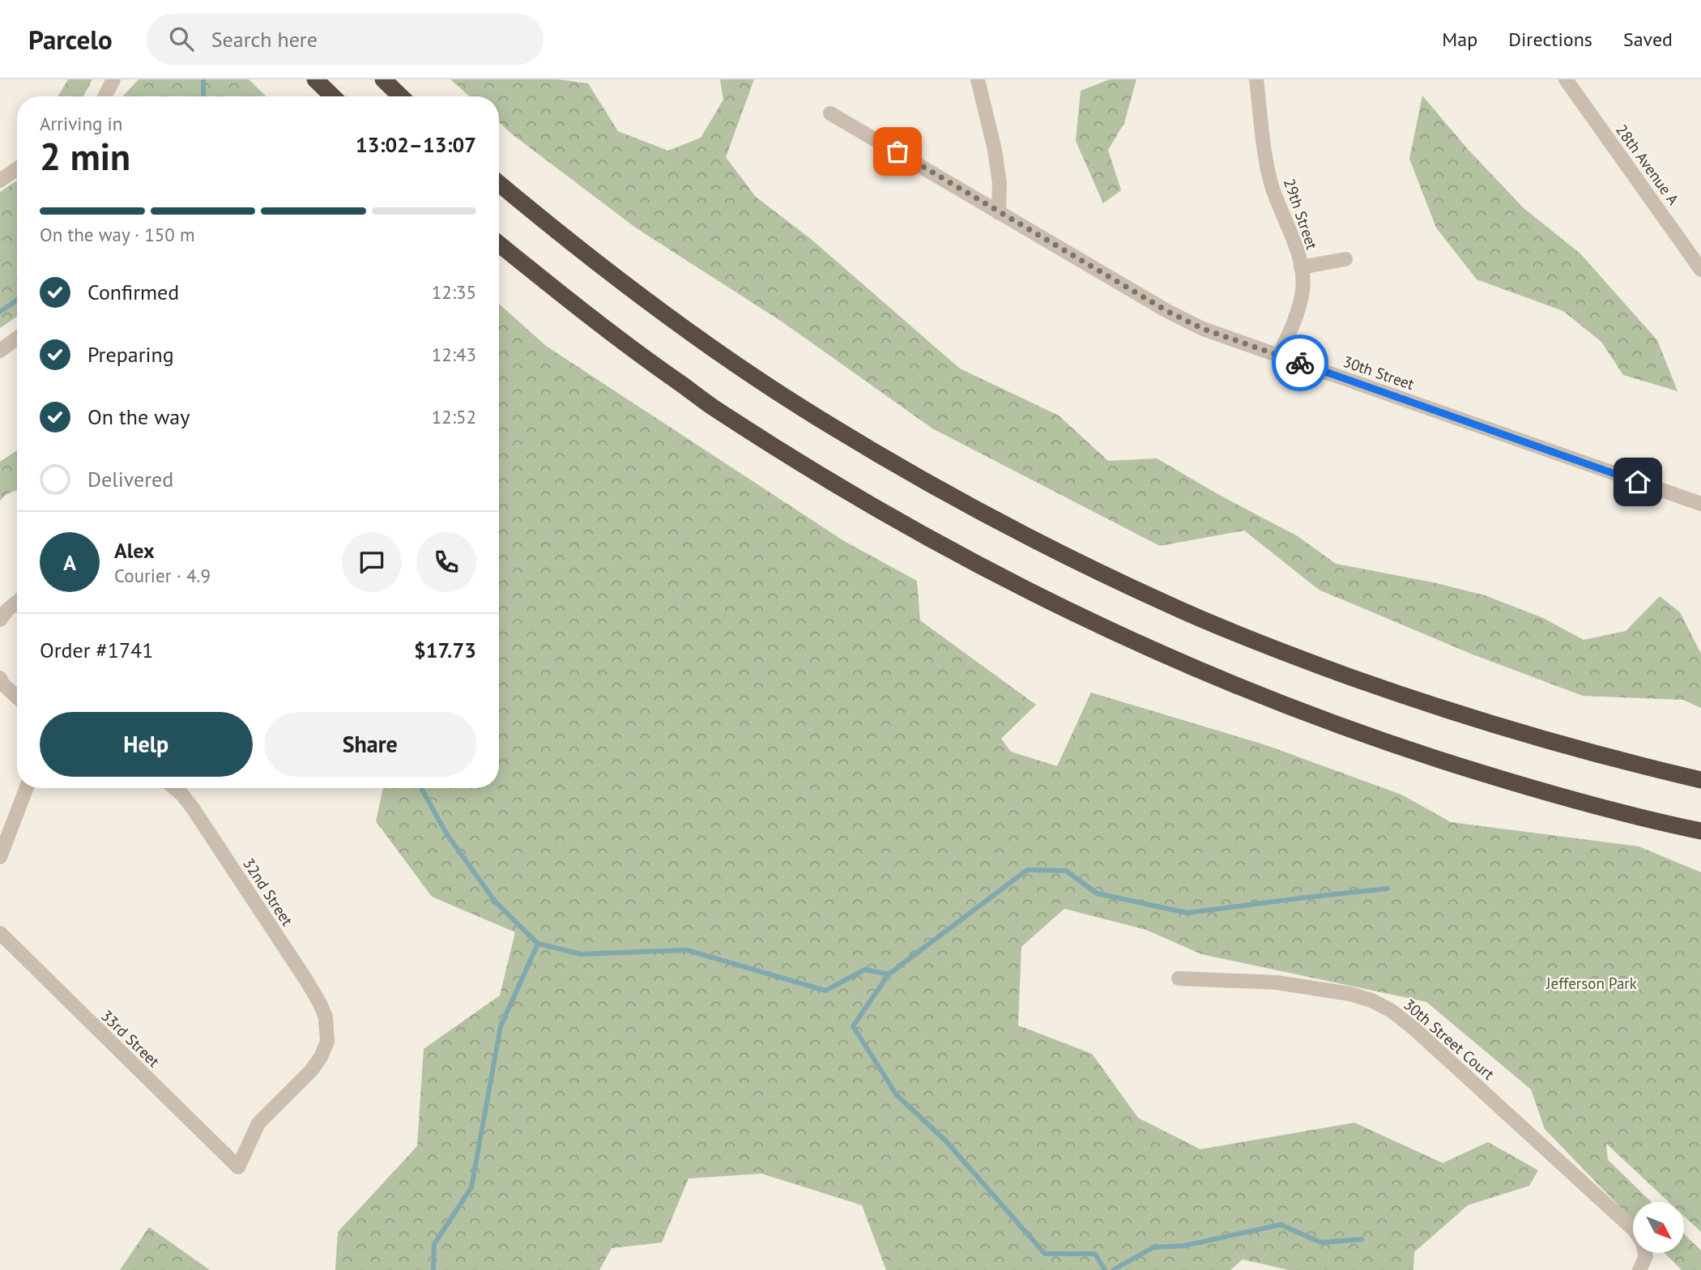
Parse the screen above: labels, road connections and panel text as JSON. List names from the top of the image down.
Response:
{
  "streets": {
    "street": [
      "28th Avenue A",
      "29th Street",
      "30th Street",
      "32nd Street",
      "33rd Street",
      "30th Street Court"
    ]
  },
  "crossings": [
    ["29th Street", "30th Street"],
    ["32nd Street", "33rd Street"]
  ],
  "parks": ["Jefferson Park"],
  "north": "bottom right",
  "page": {
    "header": "Parcelo",
    "search": "Search here",
    "nav": ["Map", "Directions", "Saved"],
    "heading": ["2 min", "Arriving in", "13:02–13:07"],
    "panel": [
      "Alex",
      "Courier · 4.9",
      "Order #1741",
      "$17.73"
    ],
    "bar": "On the way · 150 m",
    "list": [
      ["Confirmed", "12:35"],
      ["Preparing", "12:43"],
      ["On the way", "12:52"],
      "Delivered"
    ],
    "round": "A",
    "buttons": ["Help", "Share"]
  }
}
